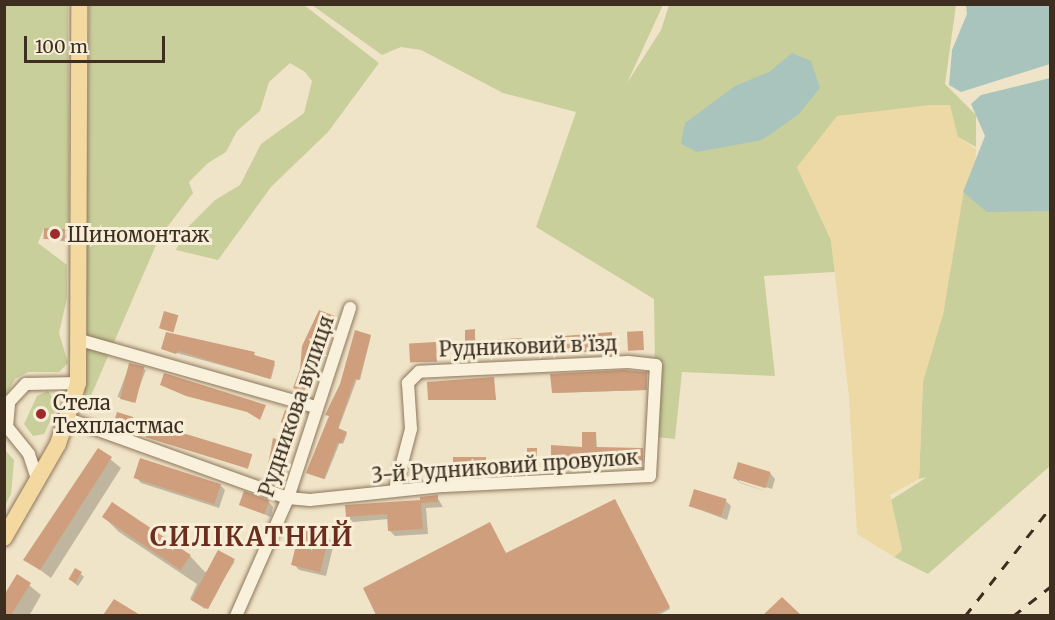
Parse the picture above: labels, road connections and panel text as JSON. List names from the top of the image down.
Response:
{
  "streets": {
    "street": ["Рудниковий в’їзд", "Рудникова вулиця", "3-й Рудниковий провулок"]
  },
  "crossings": [
    ["Рудниковий в’їзд", "3-й Рудниковий провулок"],
    ["Рудникова вулиця", "3-й Рудниковий провулок"]
  ],
  "districts": ["СИЛІКАТНИЙ"],
  "places": ["Шиномонтаж", "Стела Техпластмас"],
  "scale_bar": "100 m"
}
